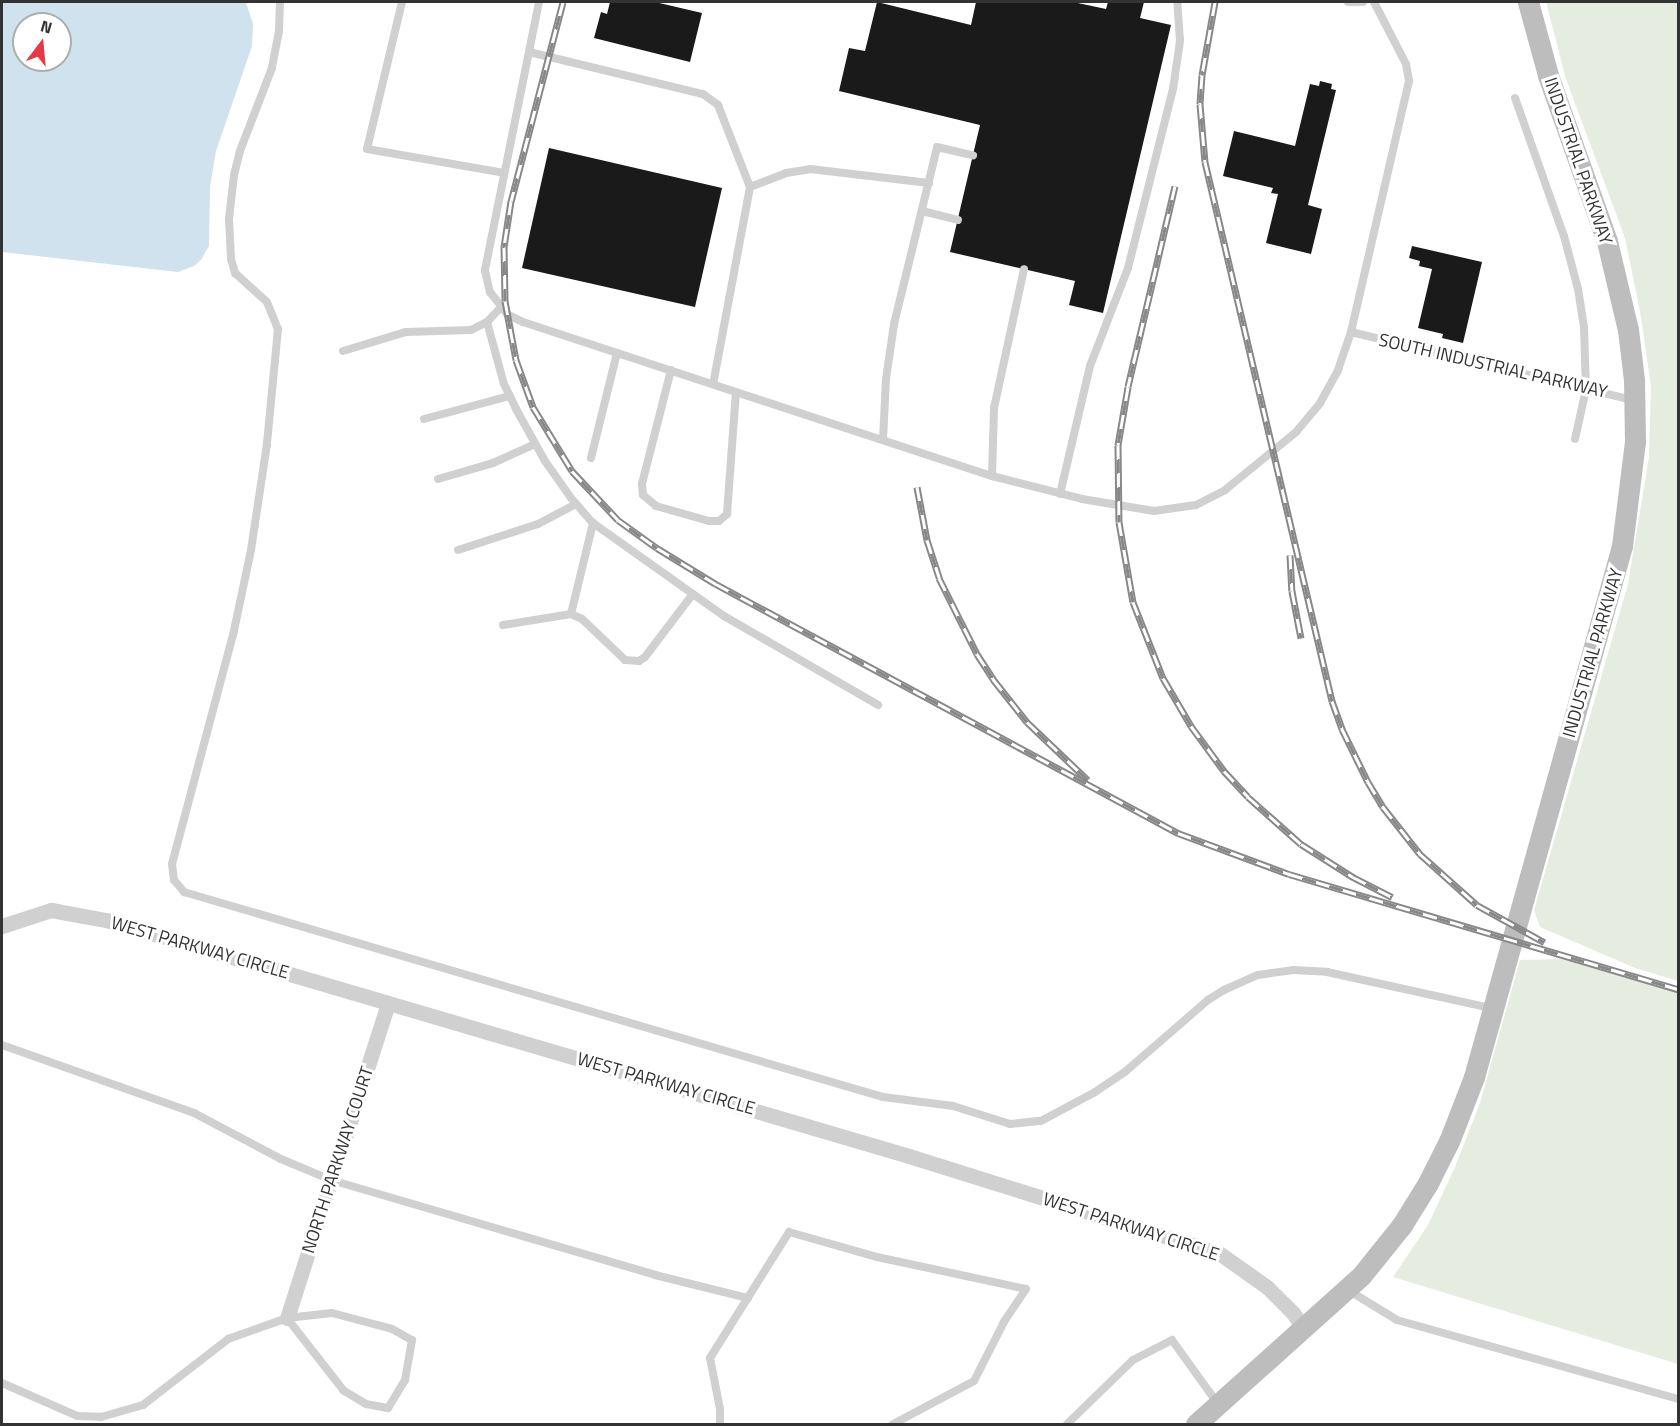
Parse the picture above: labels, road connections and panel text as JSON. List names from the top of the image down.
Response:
{
  "streets": {
    "street": ["INDUSTRIAL PARKWAY", "WEST PARKWAY CIRCLE", "NORTH PARKWAY COURT"],
    "lane": ["SOUTH INDUSTRIAL PARKWAY"]
  },
  "crossings": [
    ["INDUSTRIAL PARKWAY", "SOUTH INDUSTRIAL PARKWAY"],
    ["INDUSTRIAL PARKWAY", "WEST PARKWAY CIRCLE"],
    ["WEST PARKWAY CIRCLE", "NORTH PARKWAY COURT"]
  ],
  "north": "top"
}
